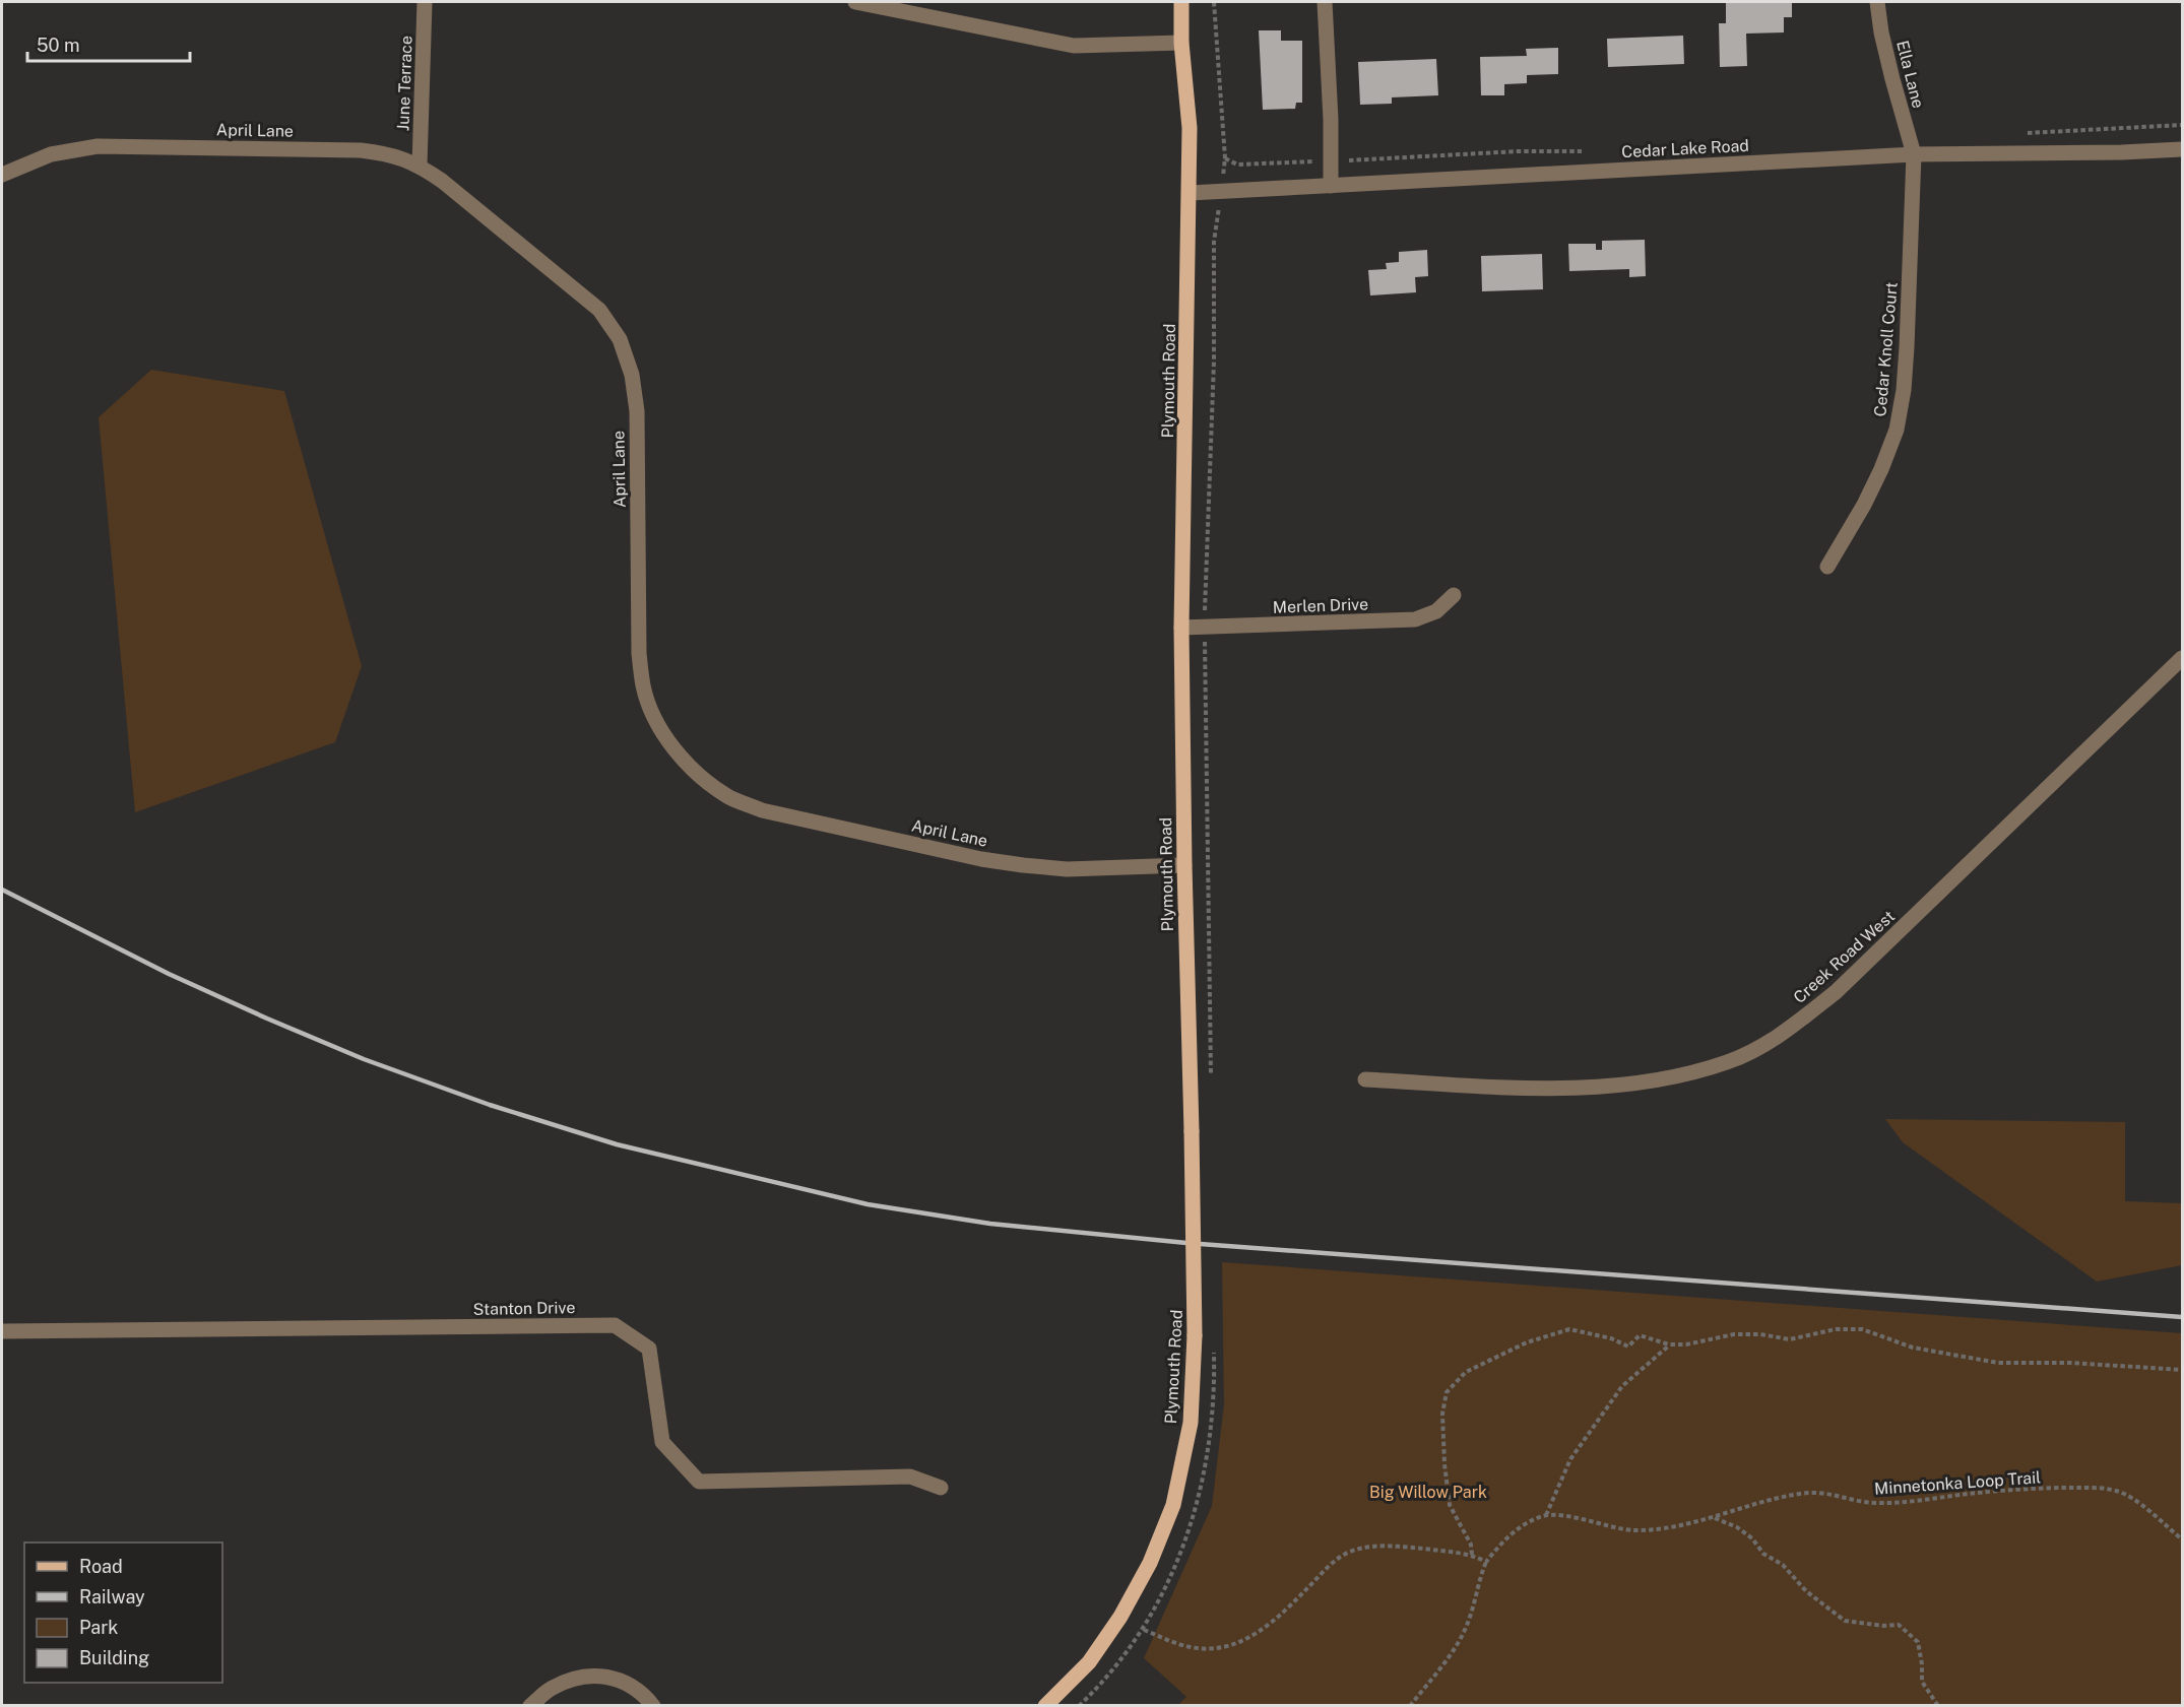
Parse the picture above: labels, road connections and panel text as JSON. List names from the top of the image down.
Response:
{
  "streets": {
    "main road": ["Plymouth Road"],
    "street": [
      "Ella Lane",
      "June Terrace",
      "April Lane",
      "Cedar Lake Road",
      "Cedar Knoll Court",
      "Merlen Drive",
      "Creek Road West",
      "Stanton Drive"
    ],
    "path": ["Minnetonka Loop Trail"]
  },
  "crossings": [
    ["Ella Lane", "Cedar Lake Road"],
    ["Ella Lane", "Cedar Knoll Court"],
    ["June Terrace", "April Lane"],
    ["April Lane", "Plymouth Road"],
    ["Cedar Lake Road", "Cedar Knoll Court"],
    ["Cedar Lake Road", "Plymouth Road"],
    ["Plymouth Road", "Merlen Drive"]
  ],
  "parks": ["Big Willow Park"],
  "legend": [
    "Road",
    "Railway",
    "Park",
    "Building"
  ],
  "scale_bar": "50 m"
}
